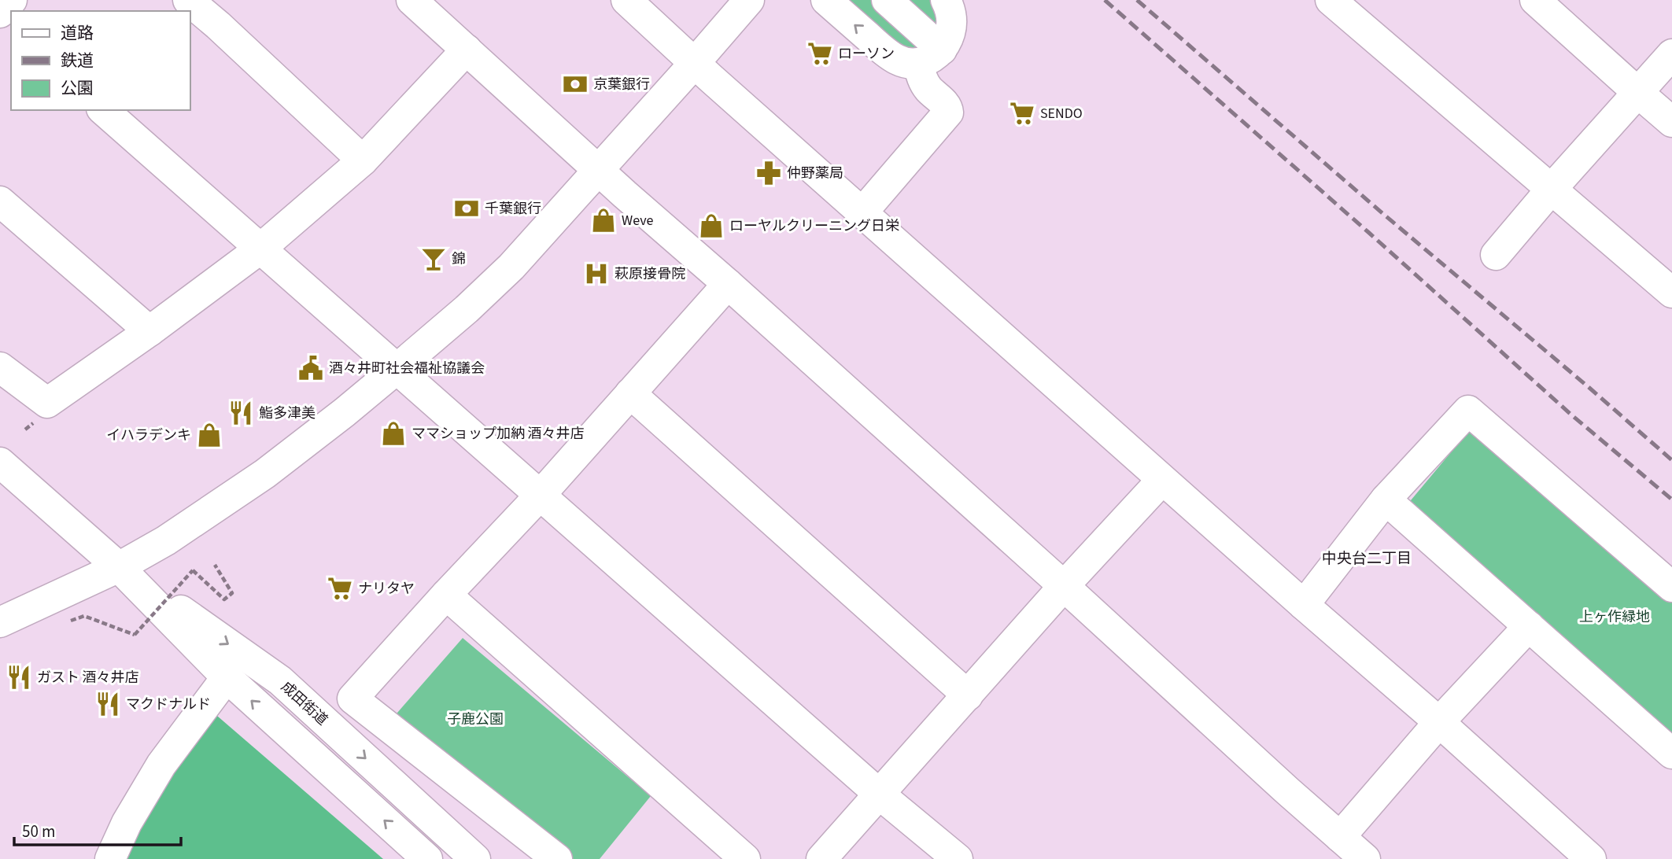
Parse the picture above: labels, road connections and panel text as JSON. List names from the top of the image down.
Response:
{
  "streets": {
    "main road": ["成田街道"]
  },
  "districts": ["中央台二丁目"],
  "parks": ["上ヶ作緑地", "子鹿公園"],
  "places": {
    "supermarket": ["ローソン", "SENDO", "ナリタヤ"],
    "bank": ["京葉銀行", "千葉銀行"],
    "pharmacy": ["仲野薬局"],
    "shop": [
      "Weve",
      "ローヤルクリーニング日栄",
      "ママショップ加納 酒々井店",
      "イハラデンキ"
    ],
    "bar": ["錦"],
    "hospital": ["萩原接骨院"],
    "public building": ["酒々井町社会福祉協議会"],
    "restaurant": ["鮨多津美", "ガスト 酒々井店", "マクドナルド"]
  },
  "legend": ["道路", "鉄道", "公園"],
  "scale_bar": "50 m"
}
